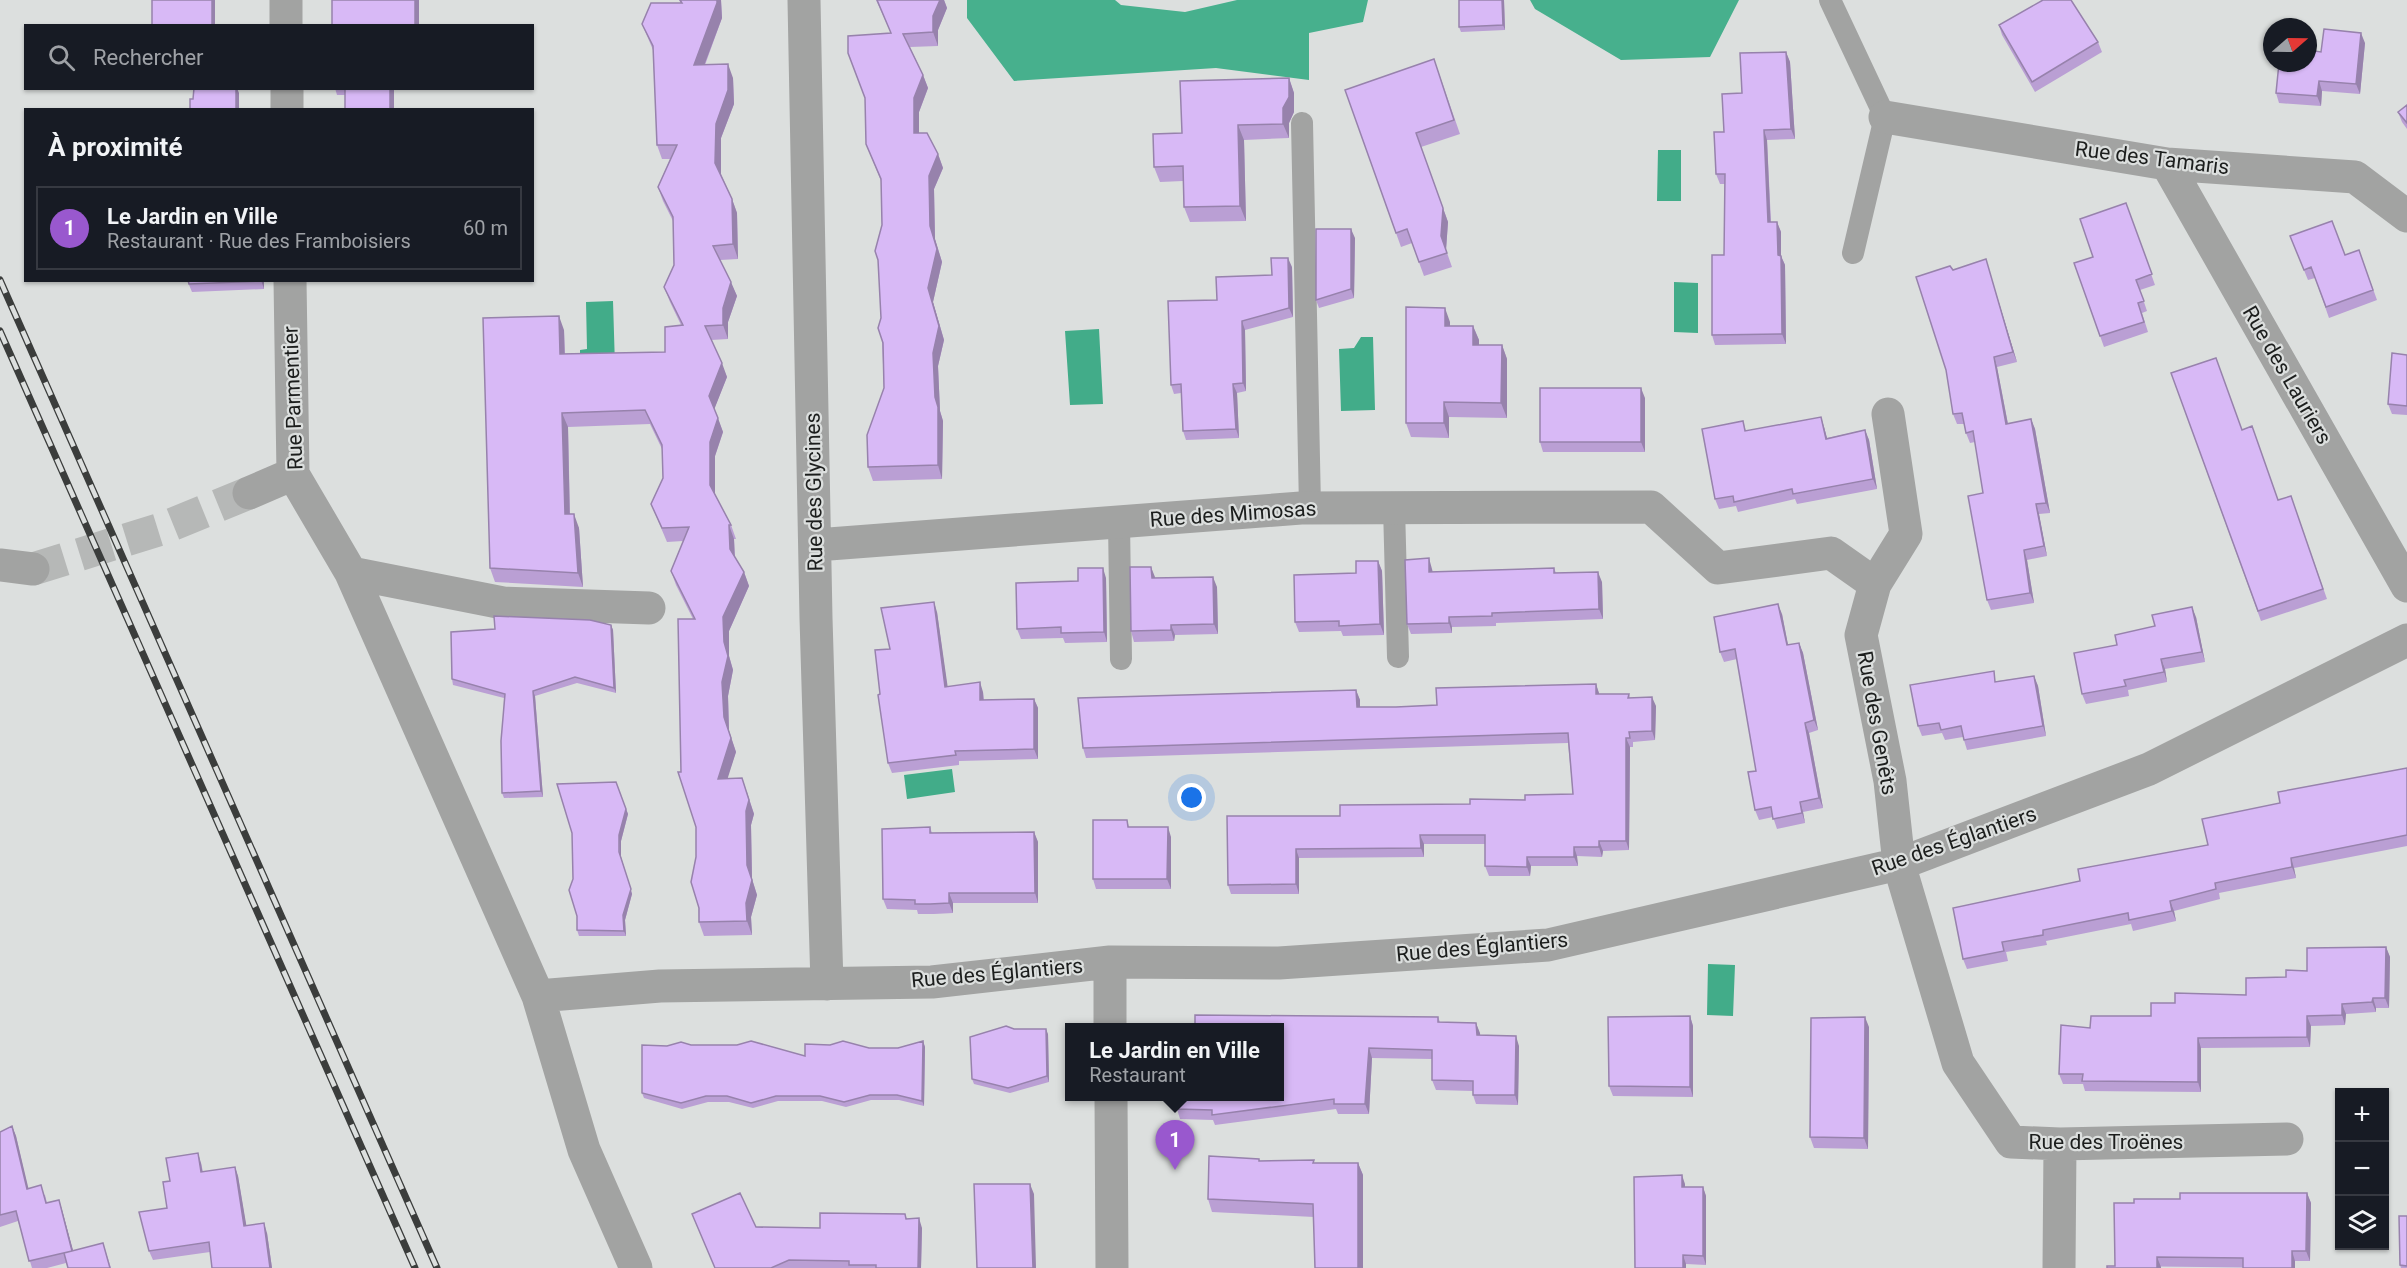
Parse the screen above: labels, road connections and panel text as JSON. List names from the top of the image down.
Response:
{
  "streets": {
    "street": [
      "Rue des Tamaris",
      "Rue des Lauriers",
      "Rue Parmentier",
      "Rue des Glycines",
      "Rue des Mimosas",
      "Rue des Genêts",
      "Rue des Églantiers",
      "Rue des Troënes"
    ]
  },
  "crossings": [
    ["Rue des Tamaris", "Rue des Lauriers"],
    ["Rue Parmentier", "Rue des Églantiers"],
    ["Rue des Glycines", "Rue des Mimosas"],
    ["Rue des Glycines", "Rue des Églantiers"],
    ["Rue des Mimosas", "Rue des Genêts"],
    ["Rue des Genêts", "Rue des Églantiers"],
    ["Rue des Genêts", "Rue des Troënes"],
    ["Rue des Églantiers", "Rue des Troënes"]
  ],
  "north": "right",
  "page": {
    "search": "Rechercher",
    "heading": "À proximité",
    "list": [
      {
        "mark": "1",
        "name": "Le Jardin en Ville",
        "note": "Restaurant · Rue des Framboisiers",
        "value": "60 m"
      }
    ],
    "popup": ["Le Jardin en Ville", "Restaurant"],
    "map_buttons": ["+", "−"],
    "pins": "1"
  }
}
